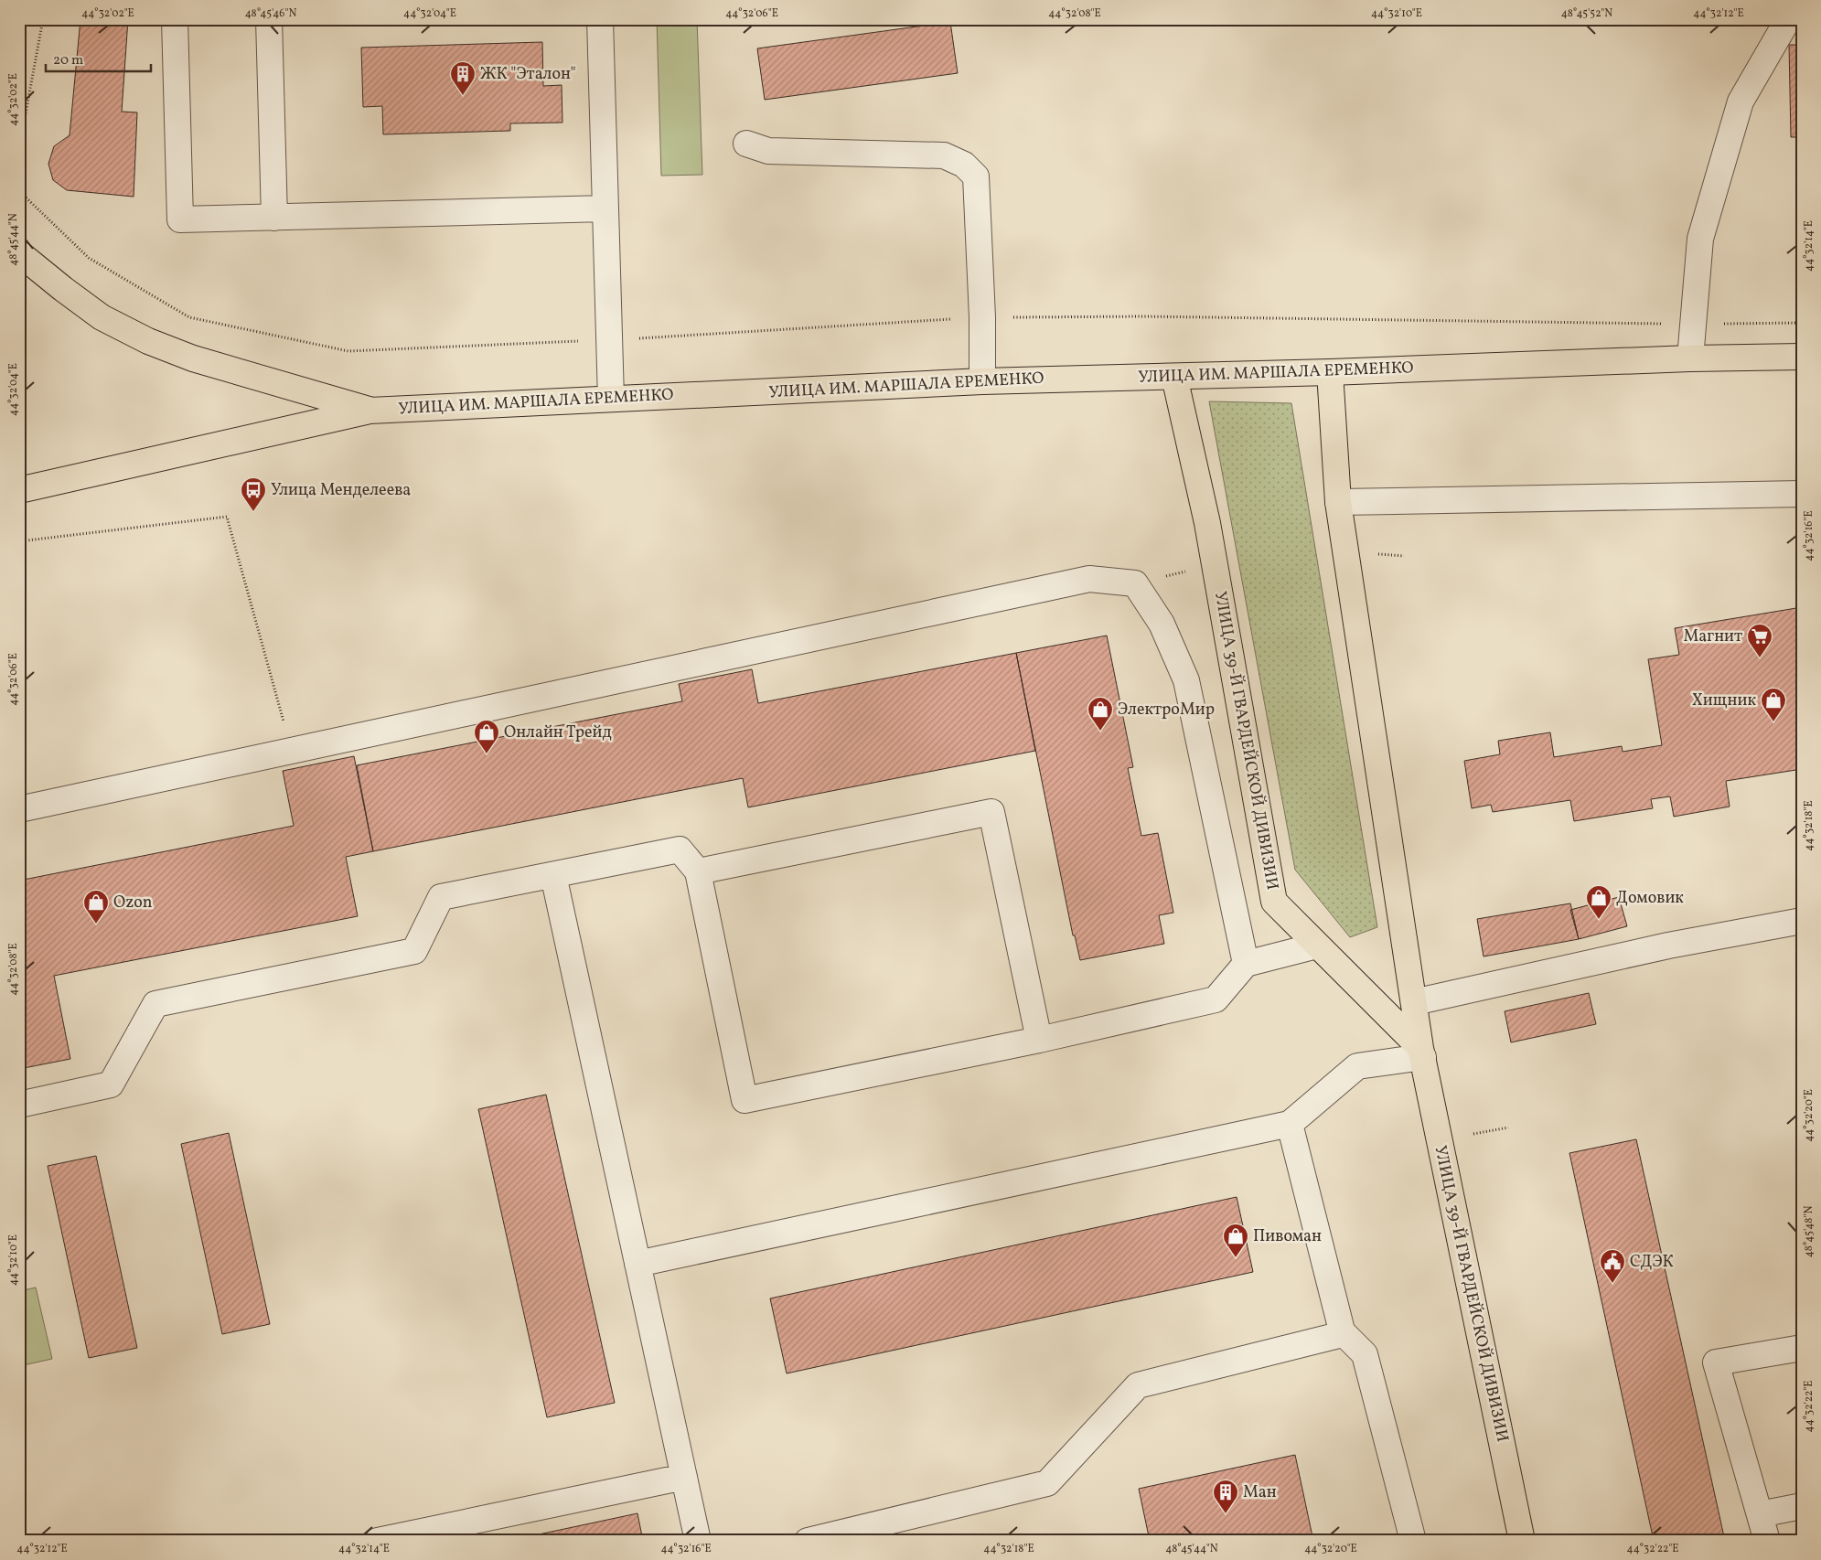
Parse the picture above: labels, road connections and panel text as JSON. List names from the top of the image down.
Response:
{
  "streets": {
    "main road": ["УЛИЦА ИМ. МАРШАЛА ЕРЕМЕНКО", "УЛИЦА 39-Й ГВАРДЕЙСКОЙ ДИВИЗИИ"]
  },
  "crossings": [
    ["УЛИЦА ИМ. МАРШАЛА ЕРЕМЕНКО", "УЛИЦА 39-Й ГВАРДЕЙСКОЙ ДИВИЗИИ"]
  ],
  "places": {
    "building": ["ЖК \"Эталон\"", "Ман"],
    "bus stop": ["Улица Менделеева"],
    "supermarket": ["Магнит"],
    "shop": [
      "Хищник",
      "ЭлектроМир",
      "Онлайн Трейд",
      "Домовик",
      "Ozon",
      "Пивоман"
    ],
    "public building": ["СДЭК"]
  },
  "scale_bar": "20 m",
  "coordinates": [
    "44°32'02\"E",
    "48°45'46\"N",
    "44°32'04\"E",
    "44°32'06\"E",
    "44°32'08\"E",
    "44°32'10\"E",
    "48°45'52\"N",
    "44°32'12\"E",
    "48°45'44\"N",
    "44°32'14\"E",
    "44°32'16\"E",
    "44°32'18\"E",
    "44°32'20\"E",
    "48°45'48\"N",
    "44°32'22\"E"
  ]
}
